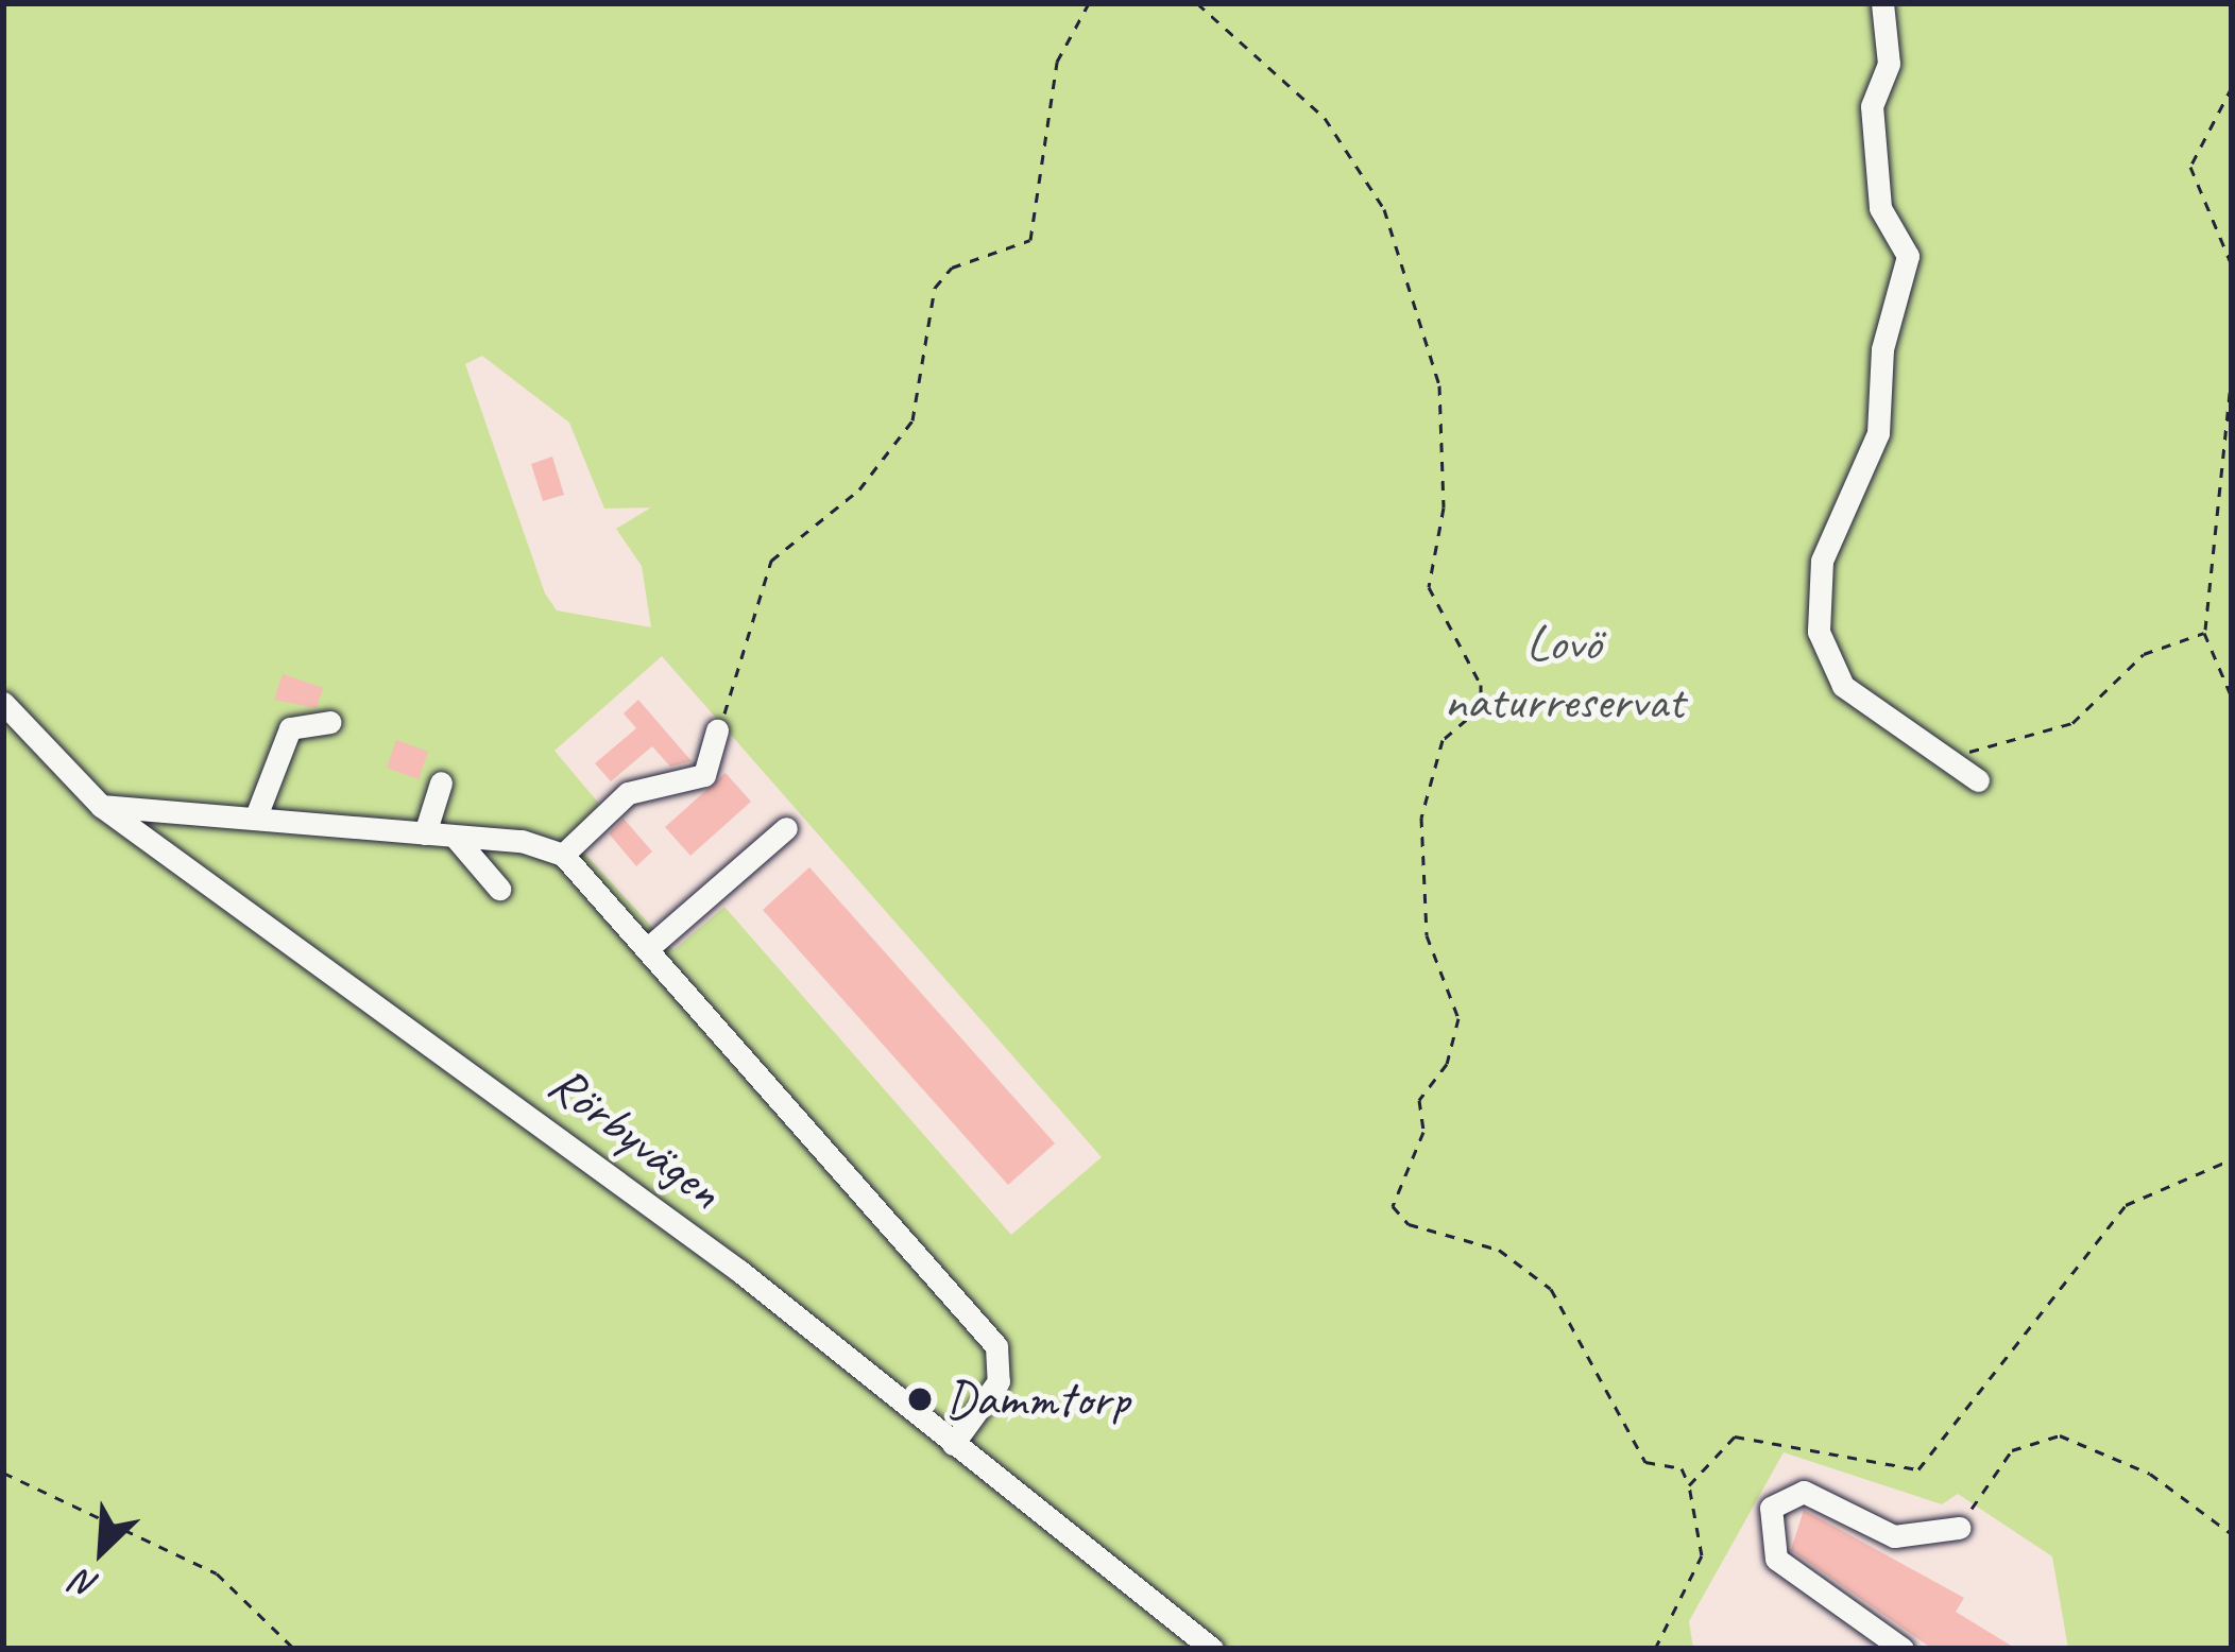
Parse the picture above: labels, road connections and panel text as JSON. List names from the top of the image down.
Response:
{
  "streets": {
    "street": ["Rörbyvägen"]
  },
  "parks": ["Lovö naturreservat"],
  "places": ["Dammtorp"],
  "north": "bottom left"
}
